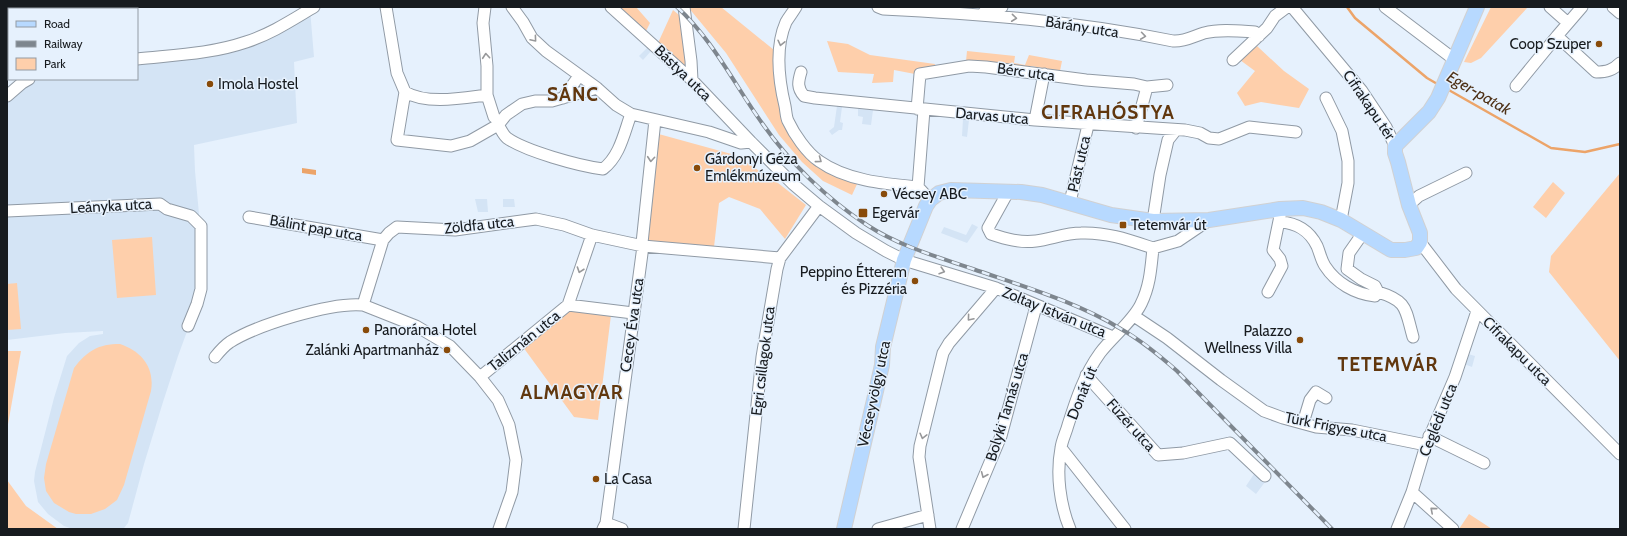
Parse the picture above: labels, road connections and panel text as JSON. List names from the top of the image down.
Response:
{
  "streets": {
    "main road": ["Cifrakapu tér", "Vécseyvölgy utca"],
    "street": [
      "Bárány utca",
      "Bérc utca",
      "Bástya utca",
      "Darvas utca",
      "Pást utca",
      "Leányka utca",
      "Zöldfa utca",
      "Bálint pap utca",
      "Zoltay István utca",
      "Cecey Éva utca",
      "Talizmán utca",
      "Cifrakapu utca",
      "Egri csillagok utca",
      "Donát út",
      "Bolyki Tamás utca",
      "Ceglédi utca",
      "Füzér utca",
      "Türk Frigyes utca"
    ]
  },
  "crossings": [
    ["Bérc utca", "Darvas utca"],
    ["Bástya utca", "Egri csillagok utca"],
    ["Bástya utca", "Vécseyvölgy utca"],
    ["Darvas utca", "Pást utca"],
    ["Zöldfa utca", "Bálint pap utca"],
    ["Zöldfa utca", "Cecey Éva utca"],
    ["Zöldfa utca", "Talizmán utca"],
    ["Zöldfa utca", "Egri csillagok utca"],
    ["Zoltay István utca", "Donát út"],
    ["Zoltay István utca", "Bolyki Tamás utca"],
    ["Cecey Éva utca", "Talizmán utca"],
    ["Cifrakapu utca", "Ceglédi utca"],
    ["Donát út", "Füzér utca"],
    ["Donát út", "Türk Frigyes utca"],
    ["Ceglédi utca", "Türk Frigyes utca"]
  ],
  "one_way": ["Bárány utca"],
  "districts": [
    "SÁNC",
    "CIFRAHÓSTYA",
    "TETEMVÁR",
    "ALMAGYAR"
  ],
  "water": ["Eger-patak"],
  "places": {
    "other": [
      "Coop Szuper",
      "Imola Hostel",
      "Gárdonyi Géza Emlékmúzeum",
      "Vécsey ABC",
      "Peppino Étterem és Pizzéria",
      "Panoráma Hotel",
      "Palazzo Wellness Villa",
      "Zalánki Apartmanház",
      "La Casa"
    ],
    "transit": ["Egervár", "Tetemvár út"]
  },
  "legend": ["Road", "Railway", "Park"]
}
